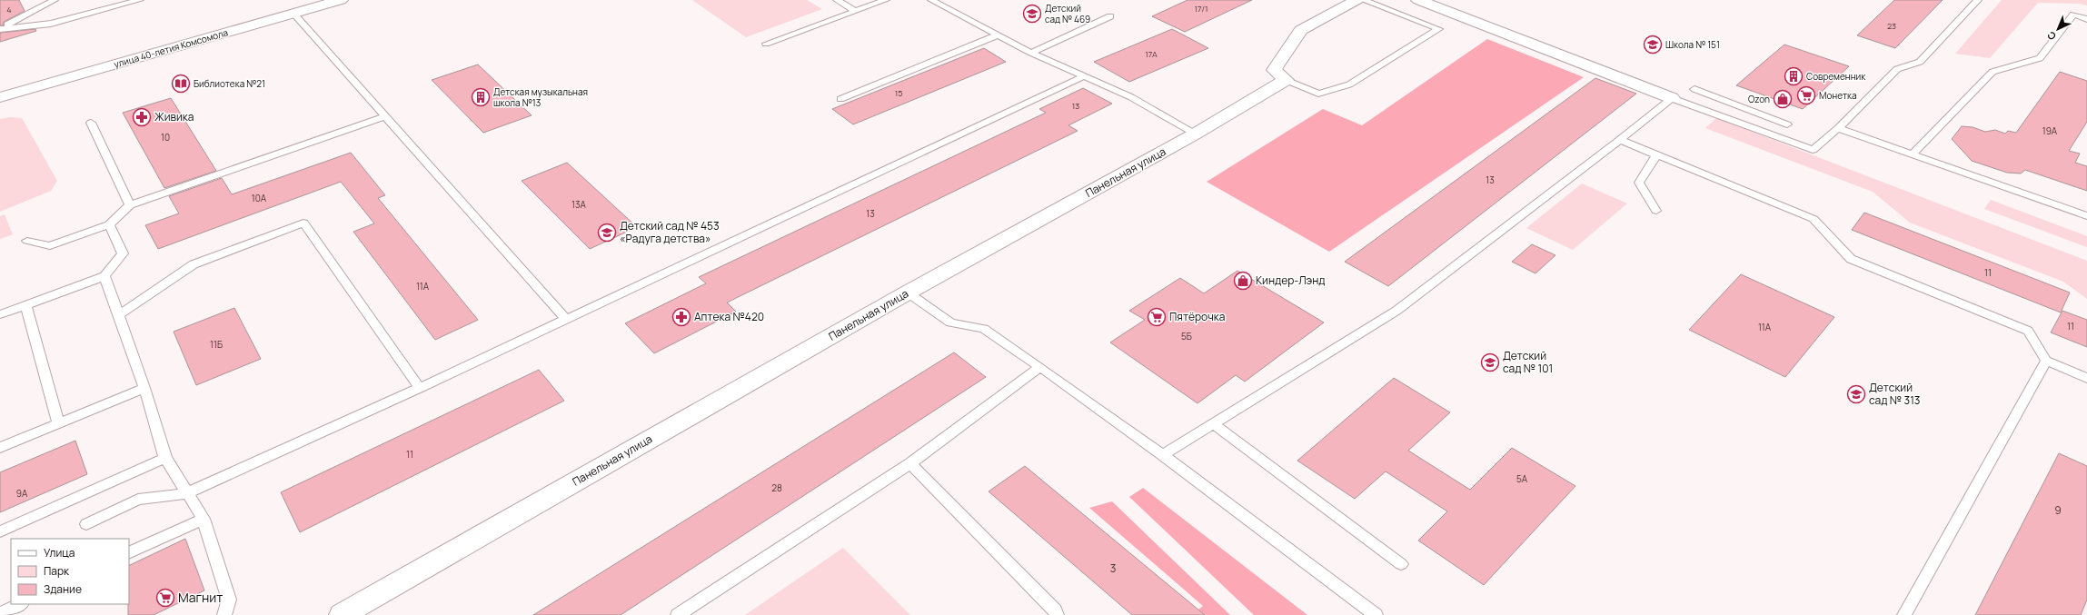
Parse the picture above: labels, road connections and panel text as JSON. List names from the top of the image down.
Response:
{
  "streets": {
    "street": ["улица 40-летия Комсомола", "Панельная улица"]
  },
  "places": {
    "school or university": [
      "Детский сад № 469",
      "Школа № 151",
      "Детский сад № 453 «Радуга детства»",
      "Детский сад № 101",
      "Детский сад № 313"
    ],
    "building": ["Современник", "Детская музыкальная школа №13"],
    "library": ["Библиотека №21"],
    "supermarket": ["Монетка", "Пятёрочка", "Магнит"],
    "shop": ["Ozon", "Киндер-Лэнд"],
    "pharmacy": ["Живика", "Аптека №420"]
  },
  "house_numbers": [
    "17/1",
    "4",
    "23",
    "17А",
    "15",
    "13",
    "19А",
    "10",
    "13",
    "10А",
    "13А",
    "13",
    "11",
    "11А",
    "11",
    "11А",
    "5Б",
    "11Б",
    "11",
    "5А",
    "28",
    "9А",
    "9",
    "3"
  ],
  "legend": ["Улица", "Парк", "Здание"],
  "north": "bottom left"
}
